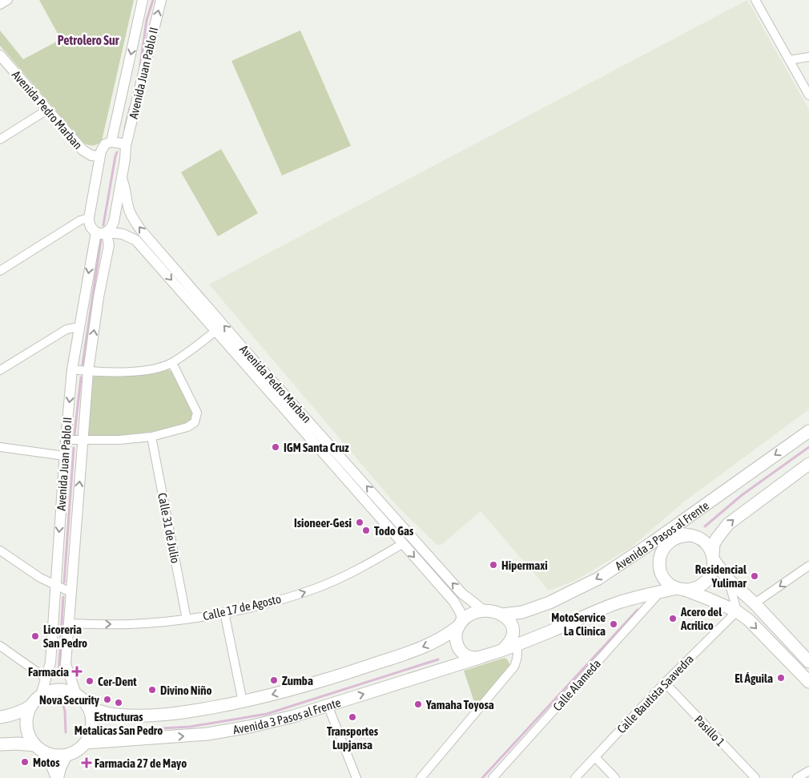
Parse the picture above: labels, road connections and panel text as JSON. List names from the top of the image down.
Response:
{
  "streets": {
    "main road": ["Avenida 3 Pasos al Frente"],
    "street": [
      "Avenida Juan Pablo II",
      "Avenida Pedro Marban",
      "Calle 31 de Julio",
      "Calle 17 de Agosto",
      "Calle Alameda",
      "Calle Bautista Saavedra",
      "Pasillo 1"
    ]
  },
  "crossings": [
    ["Avenida Juan Pablo II", "Avenida Pedro Marban"],
    ["Avenida Juan Pablo II", "Avenida 3 Pasos al Frente"],
    ["Avenida Juan Pablo II", "Calle 17 de Agosto"],
    ["Avenida Pedro Marban", "Avenida 3 Pasos al Frente"],
    ["Avenida Pedro Marban", "Calle 17 de Agosto"],
    ["Calle 31 de Julio", "Calle 17 de Agosto"],
    ["Calle Bautista Saavedra", "Pasillo 1"]
  ],
  "one_way": ["Calle 17 de Agosto"],
  "districts": ["Petrolero Sur"],
  "places": {
    "other": [
      "IGM Santa Cruz",
      "Isioneer-Gesi",
      "Todo Gas",
      "Hipermaxi",
      "Residencial Yulimar",
      "Acero del Acrilico",
      "MotoService La Clinica",
      "Licoreria San Pedro",
      "El Águila",
      "Zumba",
      "Cer-Dent",
      "Divino Niño",
      "Nova Security",
      "Estructuras Metalicas San Pedro",
      "Yamaha Toyosa",
      "Transportes Lupjansa",
      "Motos"
    ],
    "health": ["Farmacia", "Farmacia 27 de Mayo"]
  }
}
